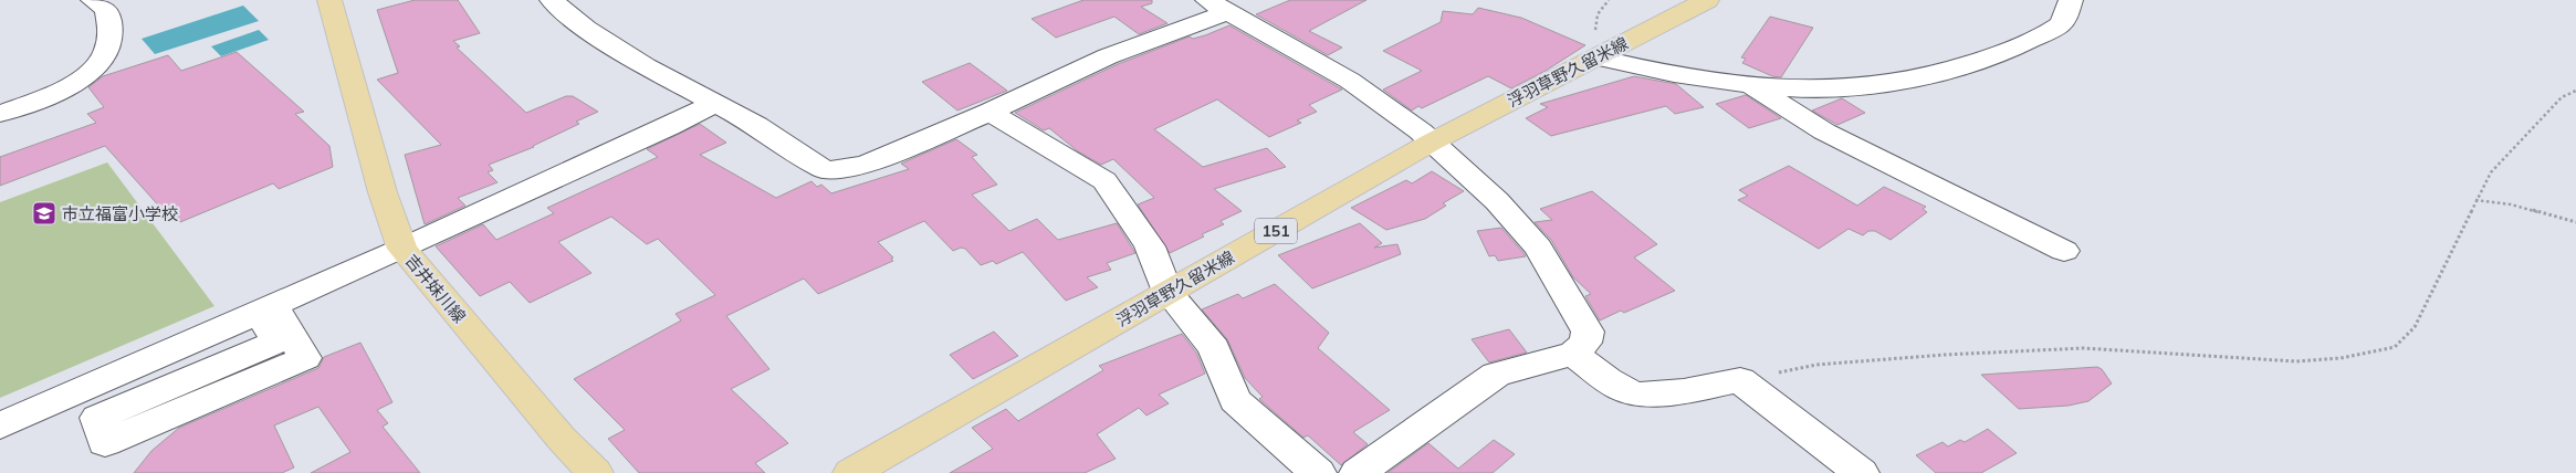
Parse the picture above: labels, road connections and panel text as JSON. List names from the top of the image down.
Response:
{
  "streets": {
    "main road": ["浮羽草野久留米線", "151", "吉井妹川線"]
  },
  "places": {
    "school or university": ["市立福富小学校"]
  }
}
